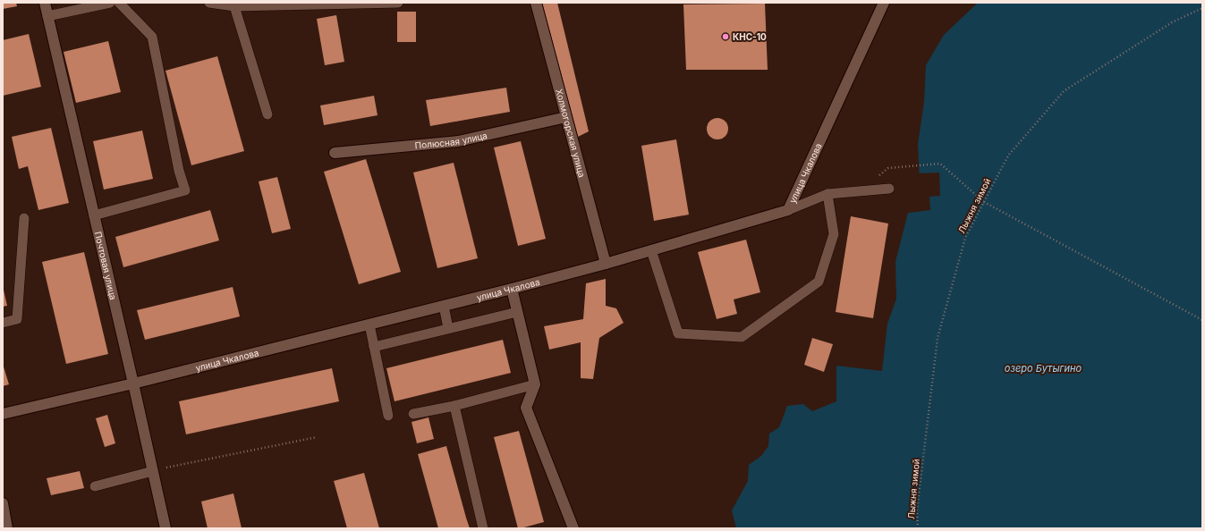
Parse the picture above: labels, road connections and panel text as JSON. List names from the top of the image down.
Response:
{
  "streets": {
    "street": [
      "Холмогорская улица",
      "Полюсная улица",
      "улица Чкалова",
      "Почтовая улица"
    ],
    "path": ["Лыжня зимой"]
  },
  "crossings": [
    ["Холмогорская улица", "Полюсная улица"],
    ["Холмогорская улица", "улица Чкалова"],
    ["улица Чкалова", "Почтовая улица"]
  ],
  "water": ["озеро Бутыгино"],
  "places": ["КНС-10"]
}
